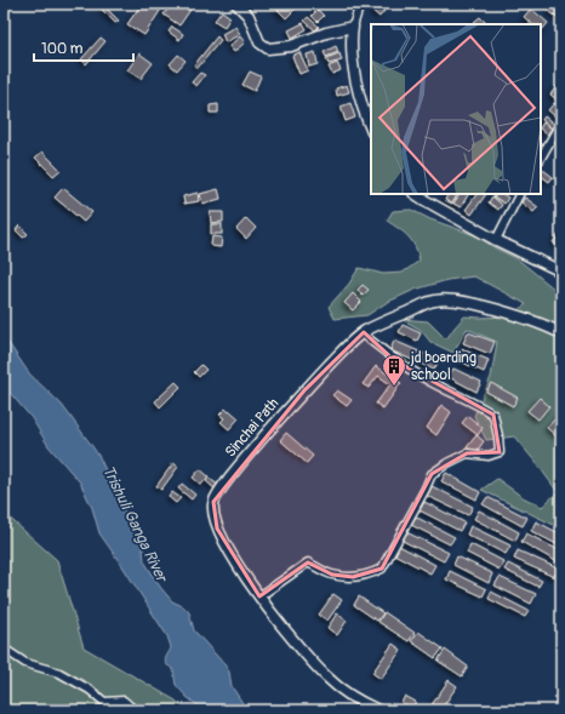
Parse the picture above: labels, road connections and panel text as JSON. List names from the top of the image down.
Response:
{
  "streets": {
    "street": ["Sinchai Path"]
  },
  "water": ["Trishuli Ganga River"],
  "places": {
    "building": ["jd boarding school"]
  },
  "scale_bar": "100 m"
}
